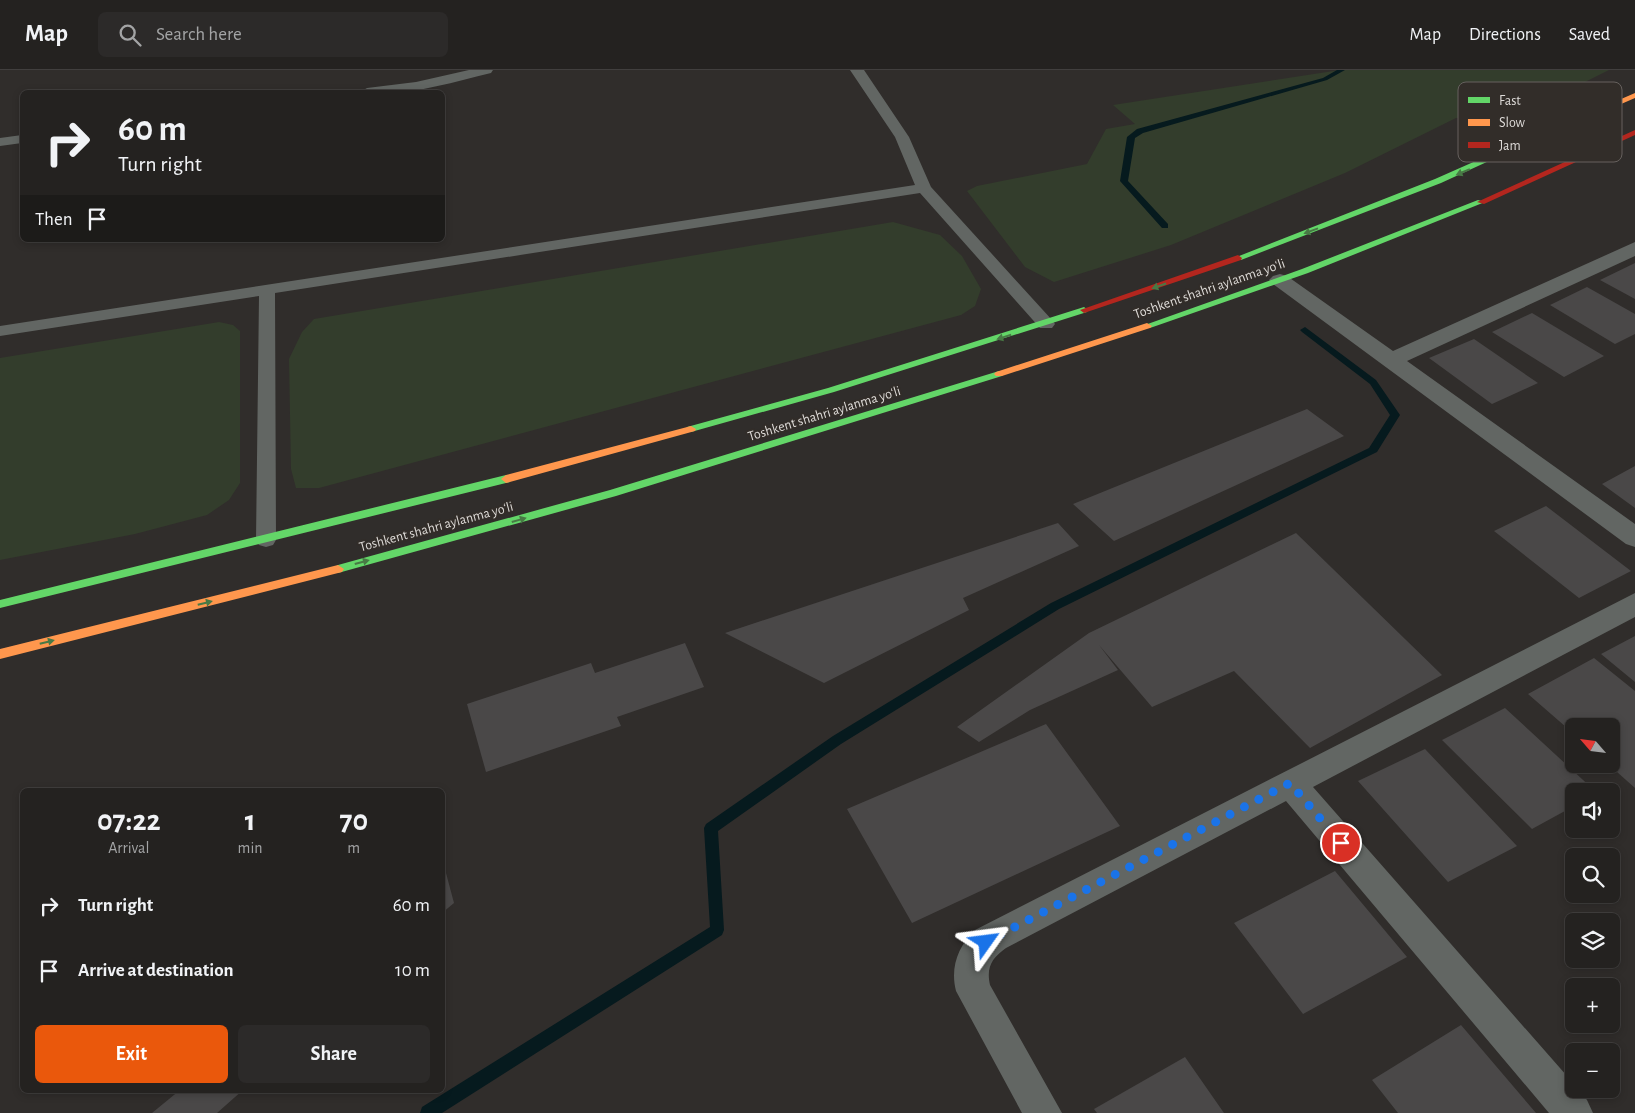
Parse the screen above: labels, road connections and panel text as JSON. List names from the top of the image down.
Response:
{
  "streets": {
    "highway": ["Toshkent shahri aylanma yoʻli"]
  },
  "legend": ["Fast", "Slow", "Jam"],
  "north": "top left",
  "page": {
    "header": "Map",
    "search": "Search here",
    "nav": ["Map", "Directions", "Saved"],
    "turn": ["60 m", "Turn right"],
    "then": "Then",
    "map_buttons": ["+", "−"],
    "eta": [
      "07:22",
      "Arrival",
      "1",
      "min",
      "70",
      "m"
    ],
    "list": [
      {
        "name": "Turn right",
        "value": "60 m"
      },
      {
        "name": "Arrive at destination",
        "value": "10 m"
      }
    ],
    "buttons": ["Exit", "Share"]
  }
}
